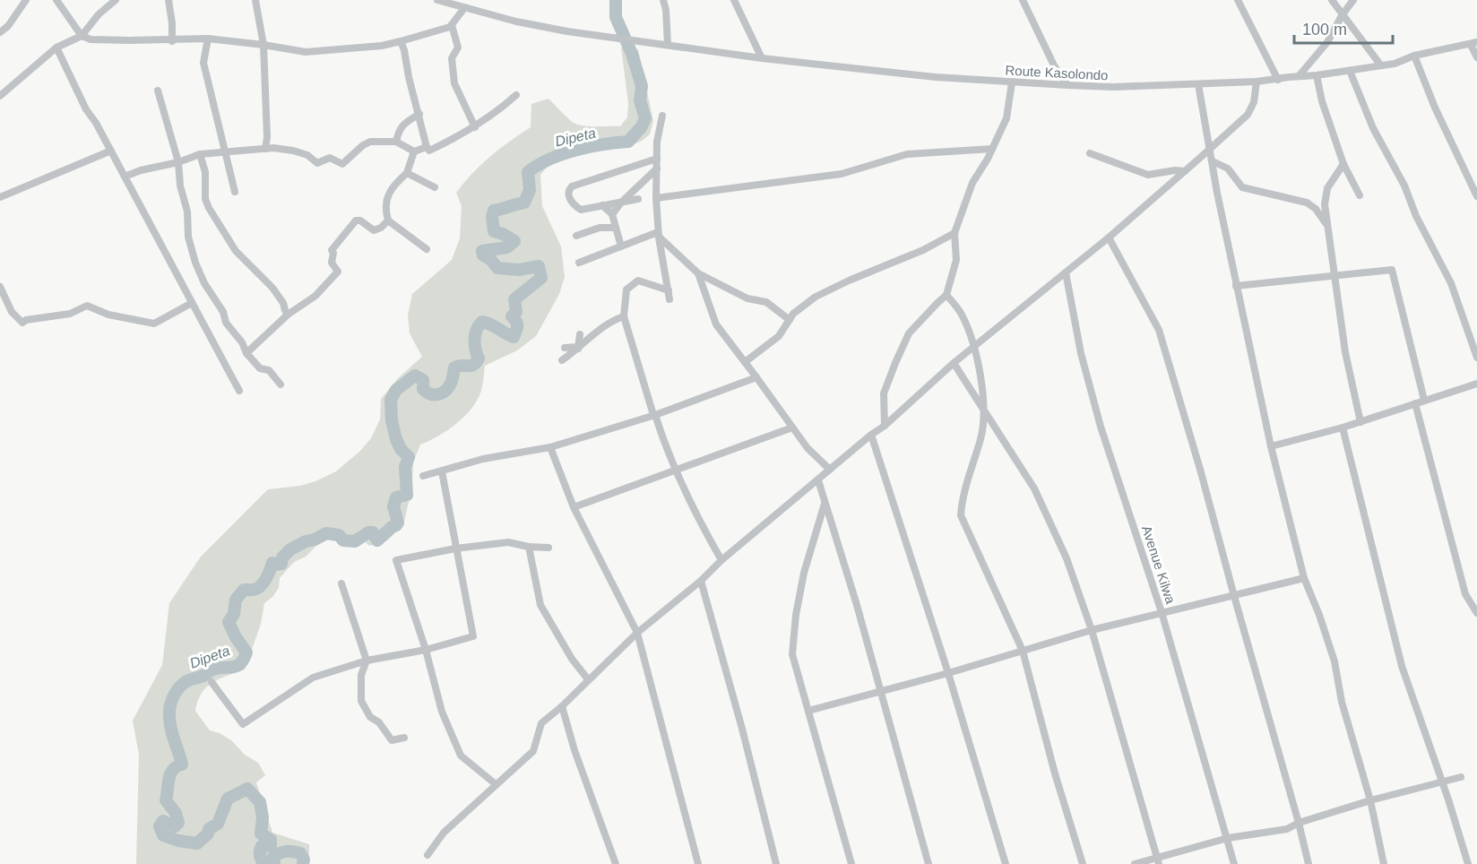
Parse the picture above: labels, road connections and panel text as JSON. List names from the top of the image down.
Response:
{
  "streets": {
    "street": ["Route Kasolondo", "Avenue Kilwa"]
  },
  "water": ["Dipeta"],
  "scale_bar": "100 m"
}
